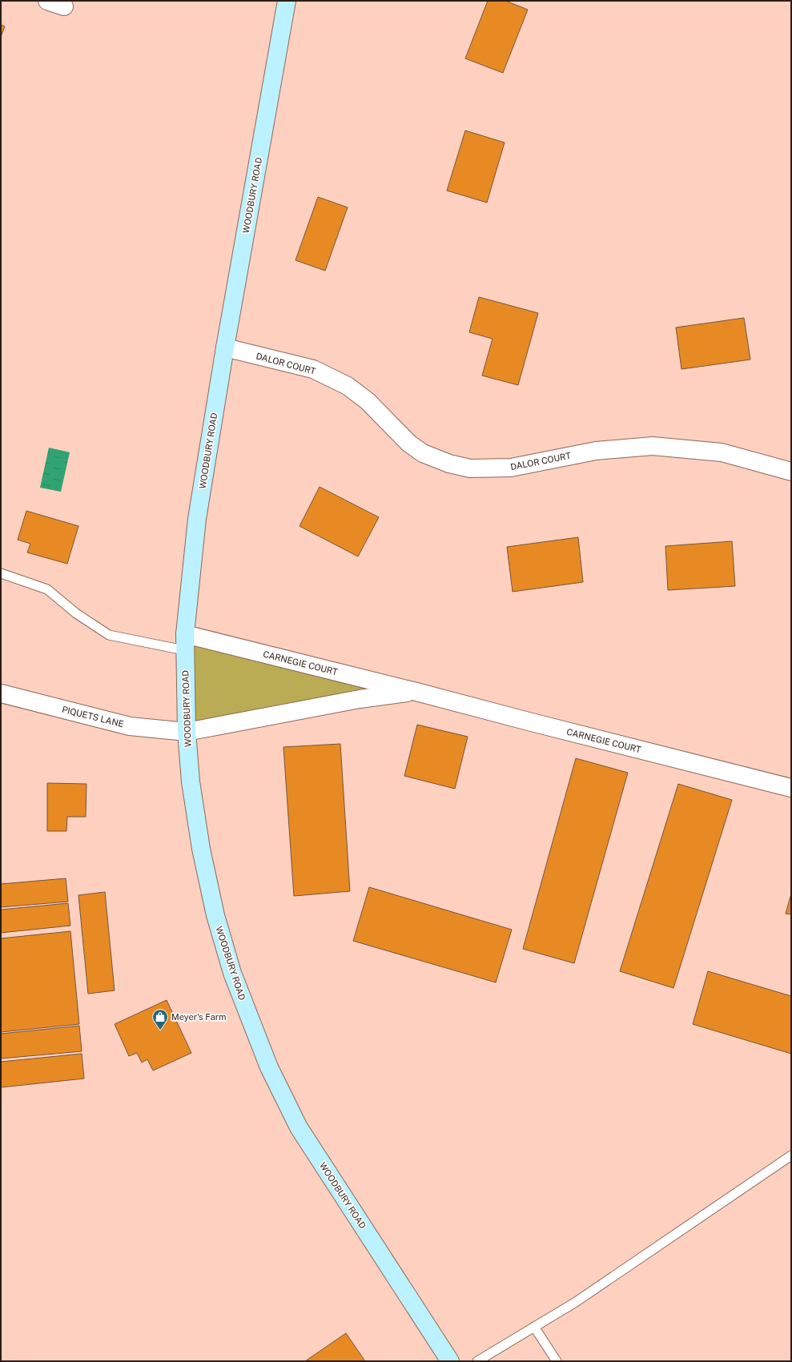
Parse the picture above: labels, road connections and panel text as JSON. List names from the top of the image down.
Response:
{
  "streets": {
    "main road": ["WOODBURY ROAD"],
    "street": ["DALOR COURT", "CARNEGIE COURT", "PIQUETS LANE"]
  },
  "crossings": [
    ["WOODBURY ROAD", "DALOR COURT"],
    ["WOODBURY ROAD", "CARNEGIE COURT"],
    ["WOODBURY ROAD", "PIQUETS LANE"],
    ["CARNEGIE COURT", "PIQUETS LANE"]
  ],
  "places": {
    "shop": ["Meyer's Farm"]
  }
}
